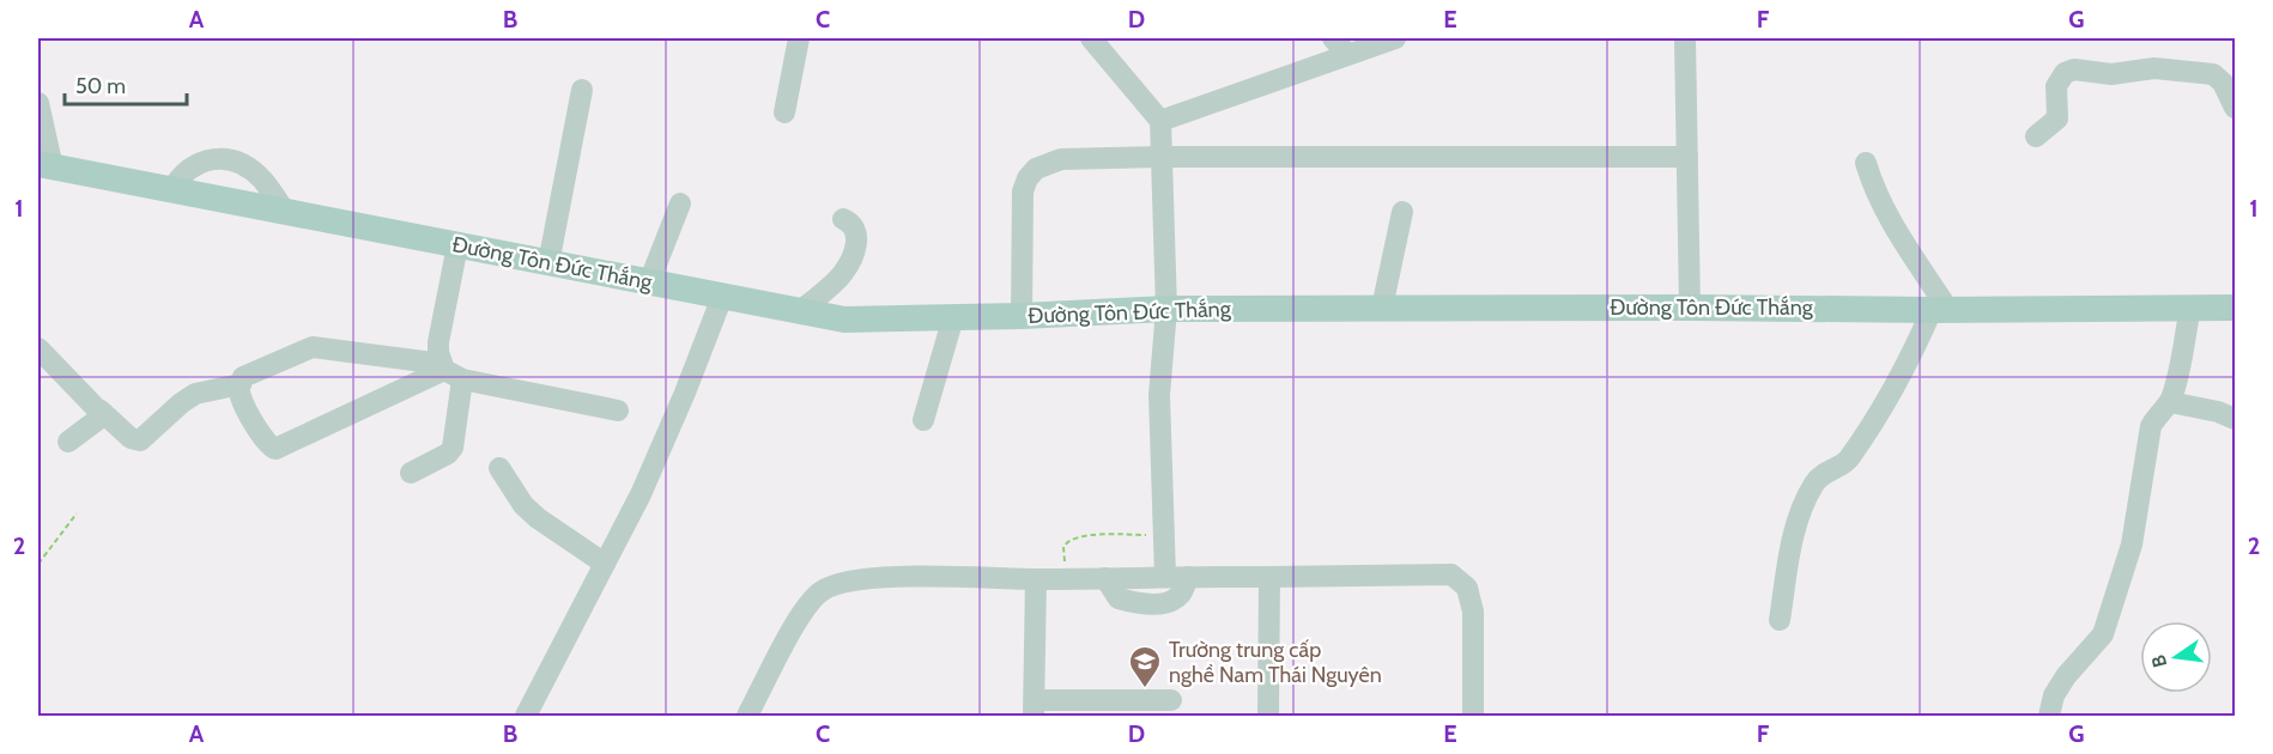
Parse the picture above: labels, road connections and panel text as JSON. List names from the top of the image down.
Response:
{
  "streets": {
    "main road": ["Đường Tôn Đức Thắng"]
  },
  "places": {
    "school or university": ["Trường trung cấp nghề Nam Thái Nguyên"]
  },
  "scale_bar": "50 m",
  "north": "left",
  "grid": {
    "columns": [
      "A",
      "B",
      "C",
      "D",
      "E",
      "F",
      "G"
    ],
    "rows": ["1", "2"]
  }
}
